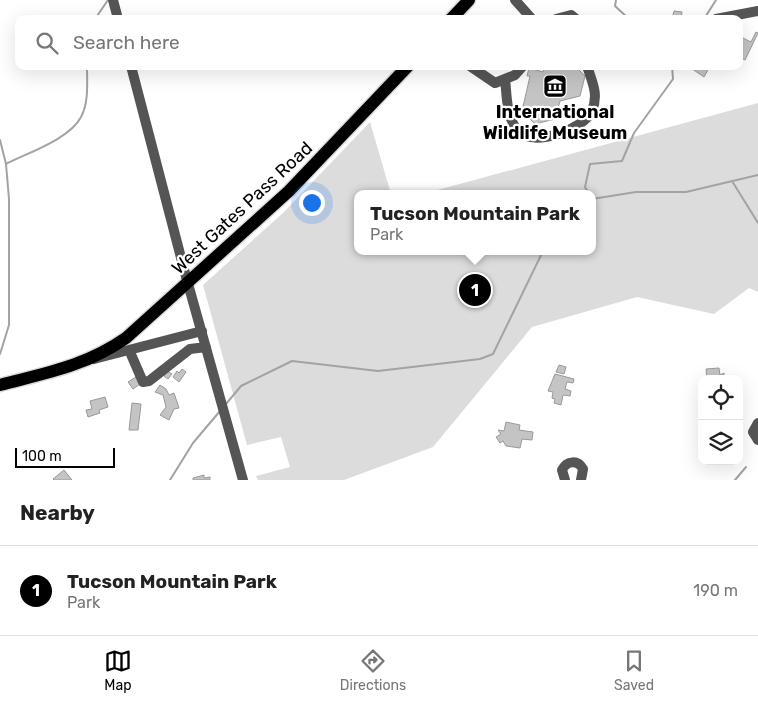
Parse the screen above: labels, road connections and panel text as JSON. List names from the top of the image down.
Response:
{
  "streets": {
    "main road": ["West Gates Pass Road"]
  },
  "places": {
    "museum": ["International Wildlife Museum"]
  },
  "scale_bar": "100 m",
  "page": {
    "search": "Search here",
    "popup": ["Tucson Mountain Park", "Park"],
    "pins": "1",
    "scale": "100 m",
    "heading": "Nearby",
    "list": [
      {
        "mark": "1",
        "name": "Tucson Mountain Park",
        "note": "Park",
        "value": "190 m"
      }
    ],
    "nav": ["Map", "Directions", "Saved"]
  }
}
